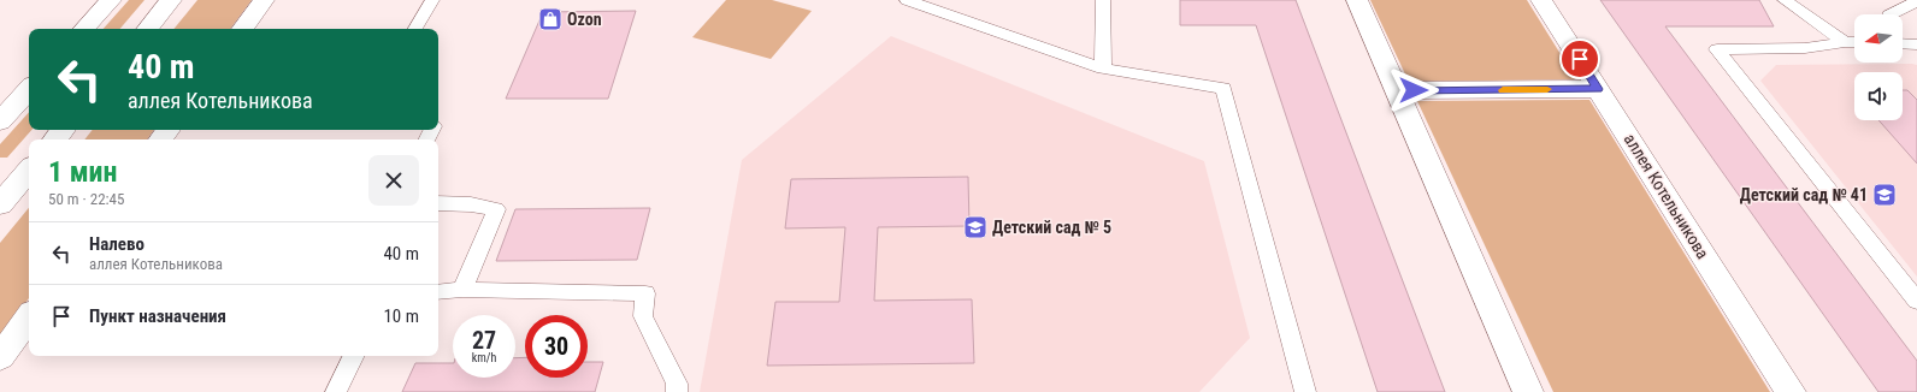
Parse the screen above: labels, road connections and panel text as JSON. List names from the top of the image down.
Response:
{
  "streets": {
    "street": ["аллея Котельникова"]
  },
  "places": {
    "shop": ["Ozon"],
    "school or university": ["Детский сад № 41", "Детский сад № 5"]
  },
  "north": "left",
  "page": {
    "turn": ["40 m", "аллея Котельникова"],
    "heading": ["1 мин", "50 m · 22:45"],
    "list": [
      {
        "name": "Налево",
        "note": "аллея Котельникова",
        "value": "40 m"
      },
      {
        "name": "Пункт назначения",
        "value": "10 m"
      }
    ],
    "speed": "27 km/h",
    "limit": "30"
  }
}
